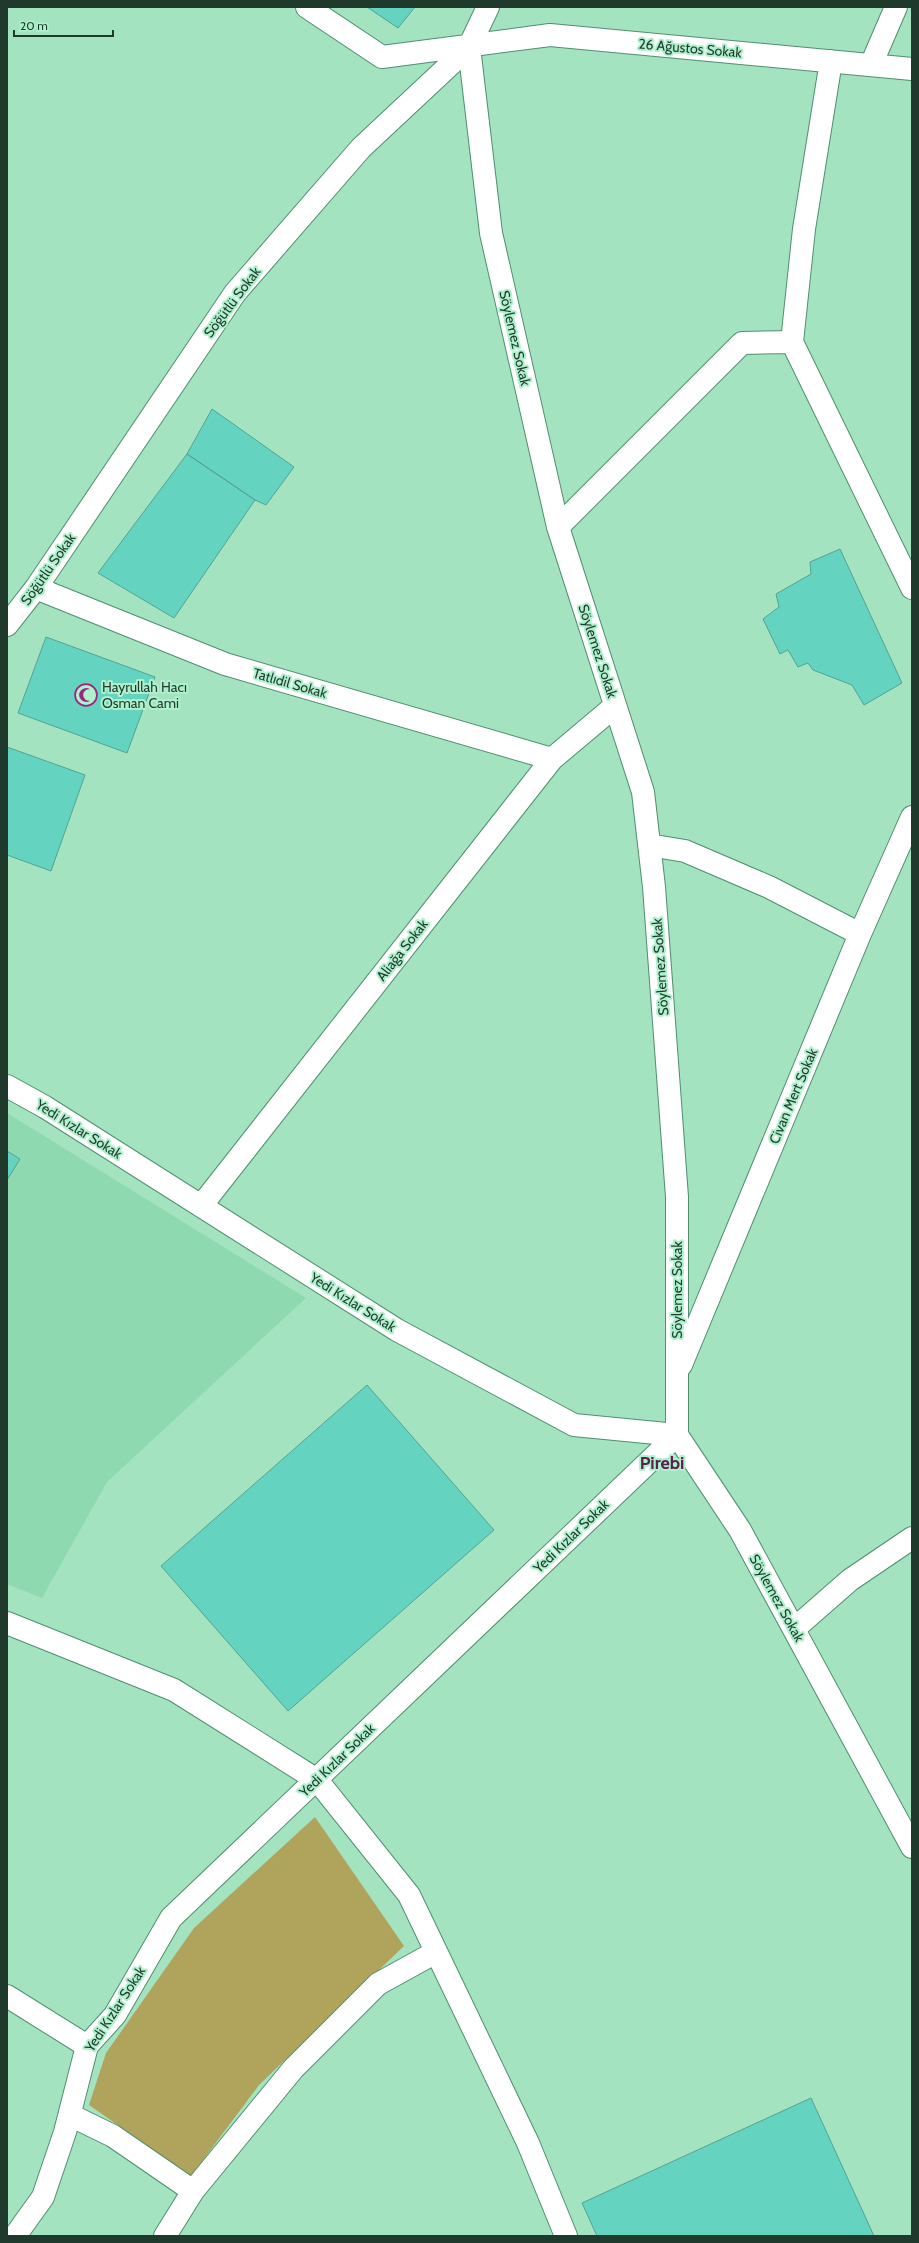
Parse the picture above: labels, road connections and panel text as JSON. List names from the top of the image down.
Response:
{
  "streets": {
    "street": [
      "26 Ağustos Sokak",
      "Söğütlü Sokak",
      "Söylemez Sokak",
      "Tatlıdil Sokak",
      "Aliağa Sokak",
      "Civan Mert Sokak",
      "Yedi Kızlar Sokak"
    ]
  },
  "crossings": [
    ["26 Ağustos Sokak", "Söğütlü Sokak"],
    ["26 Ağustos Sokak", "Söylemez Sokak"],
    ["Söğütlü Sokak", "Söylemez Sokak"],
    ["Söğütlü Sokak", "Tatlıdil Sokak"],
    ["Söylemez Sokak", "Aliağa Sokak"],
    ["Söylemez Sokak", "Civan Mert Sokak"],
    ["Söylemez Sokak", "Yedi Kızlar Sokak"],
    ["Tatlıdil Sokak", "Aliağa Sokak"],
    ["Aliağa Sokak", "Yedi Kızlar Sokak"]
  ],
  "districts": ["Pirebi"],
  "places": {
    "mosque": ["Hayrullah Hacı Osman Cami"]
  },
  "scale_bar": "20 m"
}
